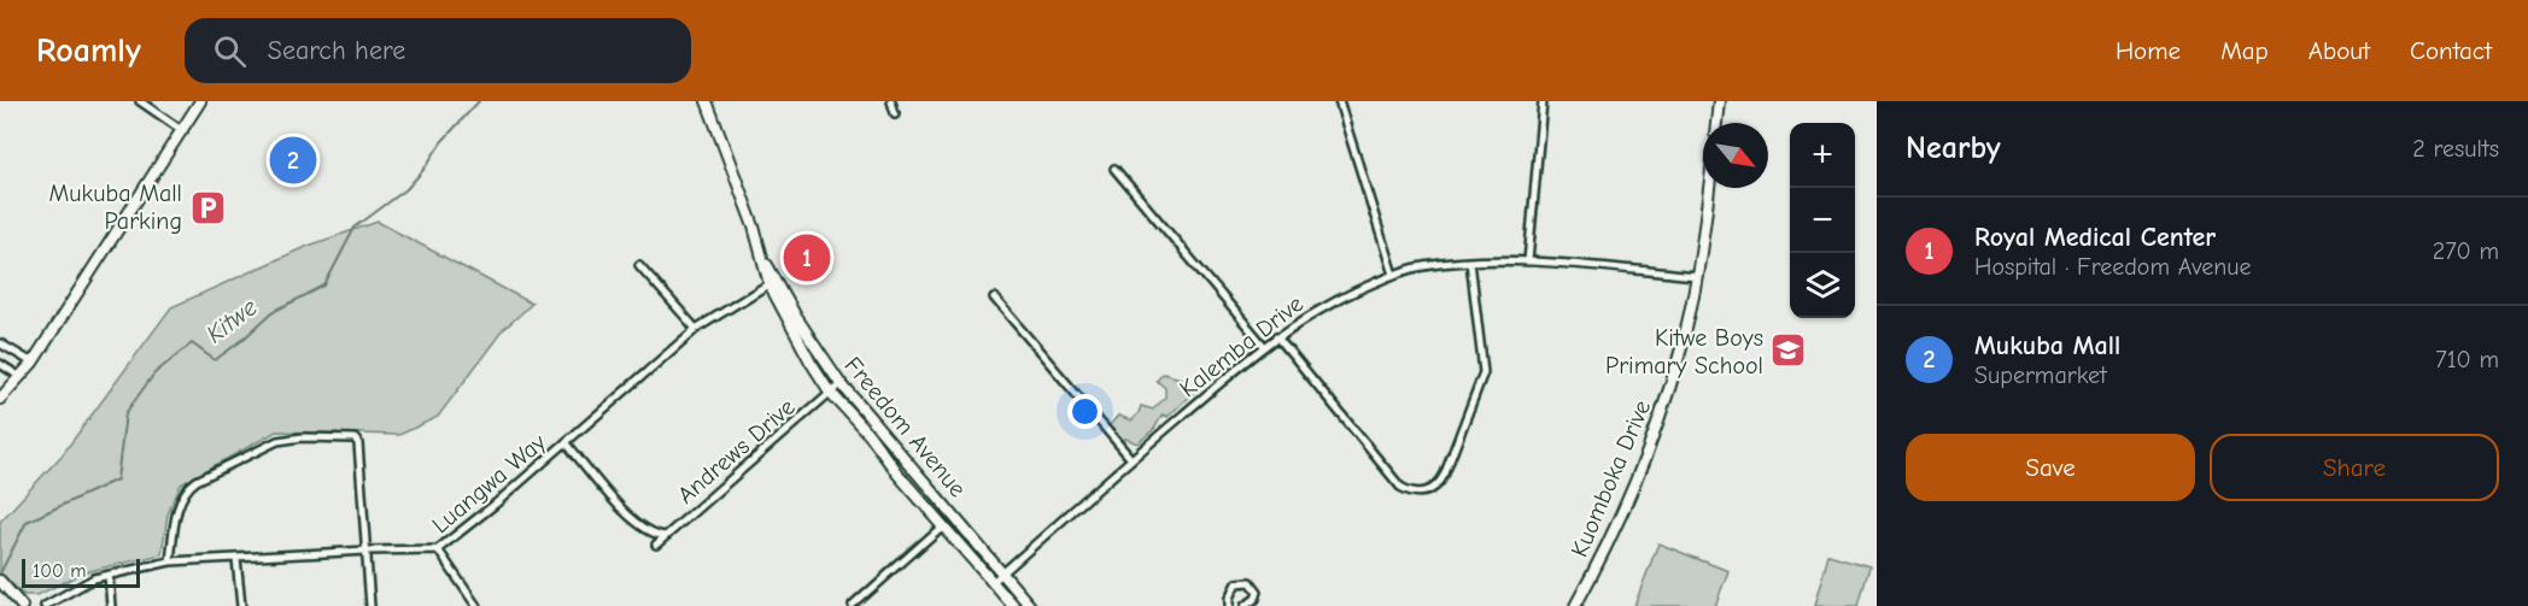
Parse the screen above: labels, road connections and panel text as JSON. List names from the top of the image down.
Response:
{
  "streets": {
    "main road": ["Freedom Avenue", "Kuomboka Drive"],
    "street": ["Kalemba Drive", "Andrews Drive", "Luangwa Way"]
  },
  "crossings": [
    ["Kalemba Drive", "Freedom Avenue"],
    ["Kalemba Drive", "Kuomboka Drive"],
    ["Freedom Avenue", "Andrews Drive"],
    ["Freedom Avenue", "Luangwa Way"]
  ],
  "water": ["Kitwe"],
  "places": {
    "parking": ["Mukuba Mall Parking"],
    "school or university": ["Kitwe Boys Primary School"]
  },
  "scale_bar": "100 m",
  "north": "bottom right",
  "page": {
    "header": "Roamly",
    "search": "Search here",
    "nav": [
      "Home",
      "Map",
      "About",
      "Contact"
    ],
    "heading": ["Nearby", "2 results"],
    "map_buttons": ["+", "−"],
    "pins": ["2", "1"],
    "list": [
      {
        "mark": "1",
        "name": "Royal Medical Center",
        "note": "Hospital · Freedom Avenue",
        "value": "270 m"
      },
      {
        "mark": "2",
        "name": "Mukuba Mall",
        "note": "Supermarket",
        "value": "710 m"
      }
    ],
    "buttons": ["Save", "Share"],
    "scale": "100 m"
  }
}
